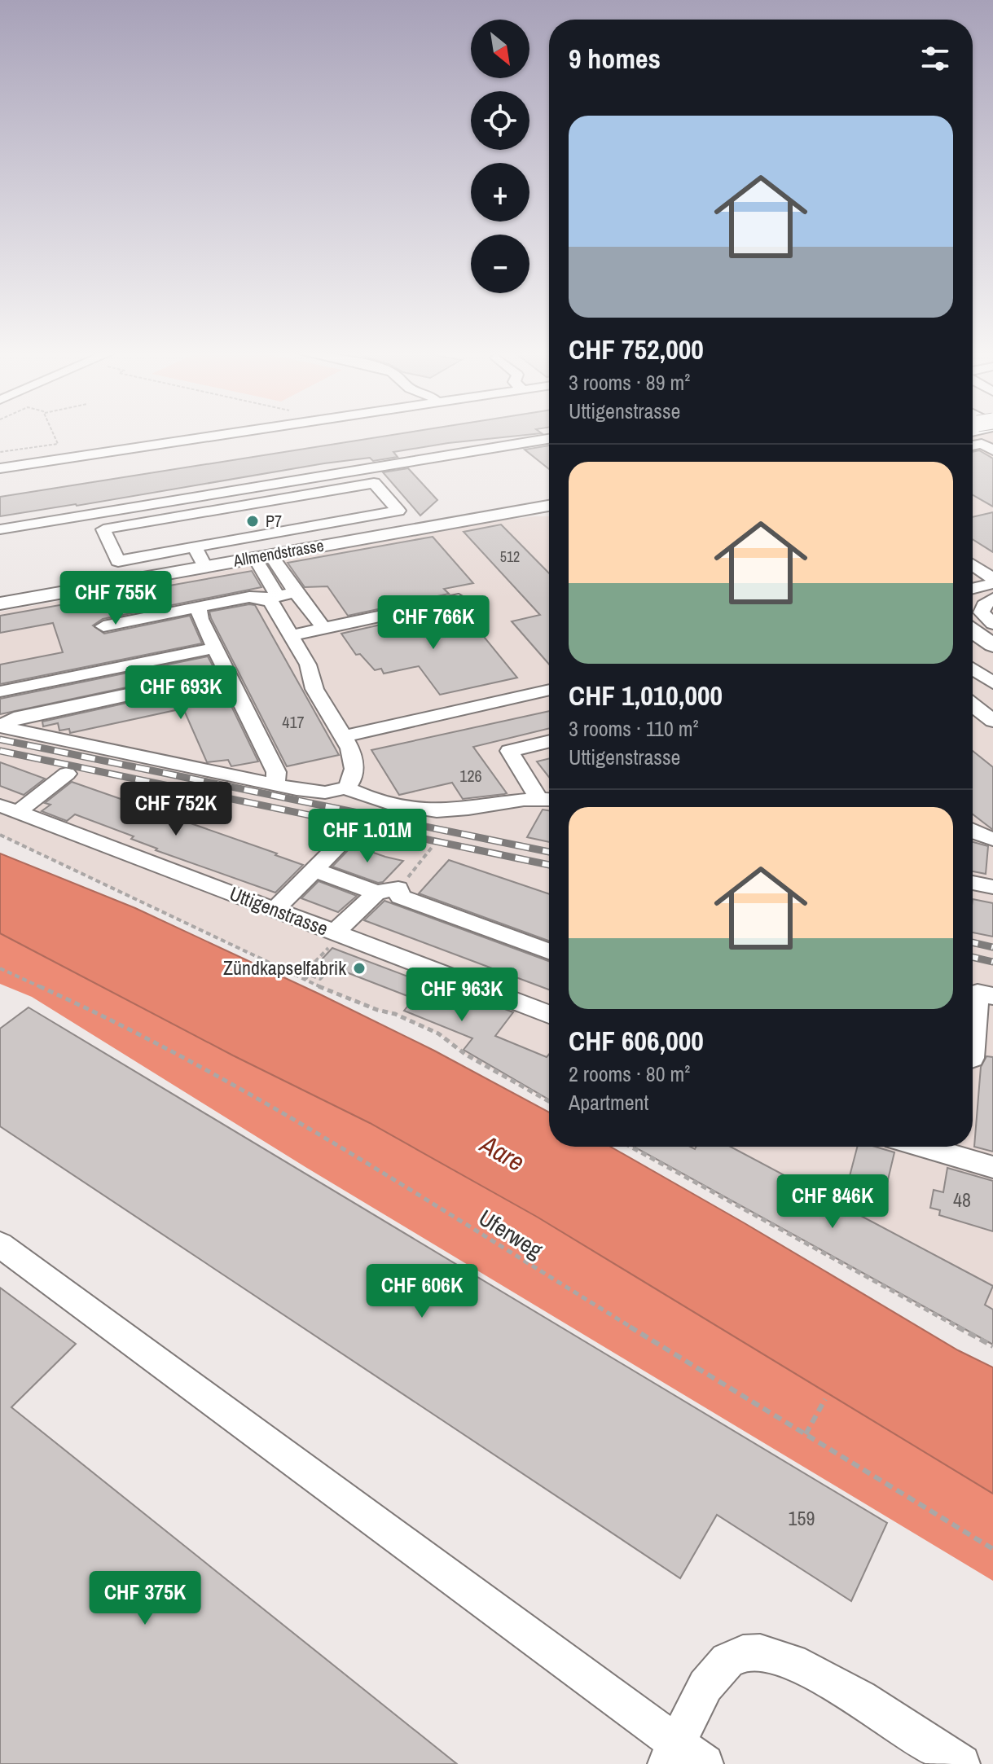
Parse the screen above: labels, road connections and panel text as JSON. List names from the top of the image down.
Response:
{
  "streets": {
    "main road": ["Allmendstrasse"],
    "street": ["Uttigenstrasse"],
    "path": ["Uferweg"]
  },
  "water": ["Aare"],
  "places": ["P7", "Zündkapselfabrik"],
  "house_numbers": [
    "512",
    "417",
    "126",
    "48",
    "159"
  ],
  "north": "bottom right",
  "page": {
    "map_buttons": ["+", "−"],
    "heading": "9 homes",
    "list": [
      {
        "name": "CHF 752,000",
        "note": "3 rooms · 89 m² · Uttigenstrasse"
      },
      {
        "name": "CHF 1,010,000",
        "note": "3 rooms · 110 m² · Uttigenstrasse"
      },
      {
        "name": "CHF 606,000",
        "note": "2 rooms · 80 m² · Apartment"
      }
    ],
    "price": [
      "CHF 755K",
      "CHF 766K",
      "CHF 693K",
      "CHF 752K",
      "CHF 1.01M",
      "CHF 963K",
      "CHF 846K",
      "CHF 606K",
      "CHF 375K"
    ]
  }
}
